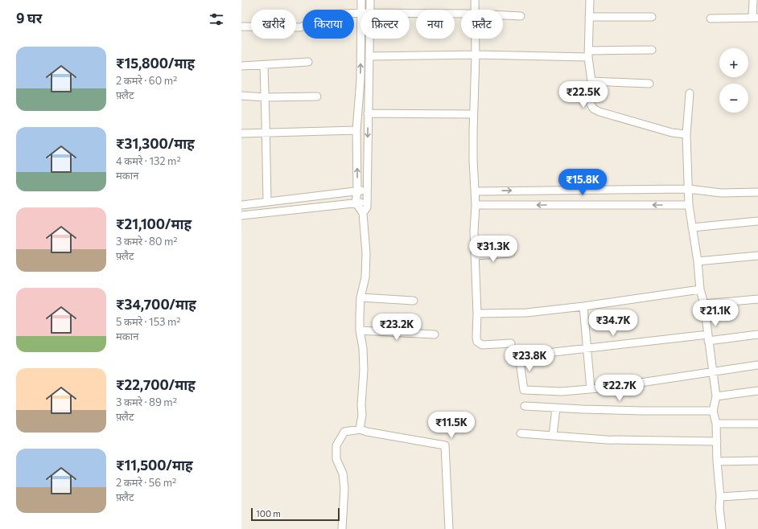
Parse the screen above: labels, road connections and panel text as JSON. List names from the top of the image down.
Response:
{
  "scale_bar": "100 m",
  "page": {
    "heading": "9 घर",
    "chip": [
      "खरीदें",
      "किराया",
      "फ़िल्टर",
      "नया",
      "फ़्लैट"
    ],
    "list": [
      {
        "name": "₹15,800/माह",
        "note": "2 कमरे · 60 m² · फ़्लैट"
      },
      {
        "name": "₹31,300/माह",
        "note": "4 कमरे · 132 m² · मकान"
      },
      {
        "name": "₹21,100/माह",
        "note": "3 कमरे · 80 m² · फ़्लैट"
      },
      {
        "name": "₹34,700/माह",
        "note": "5 कमरे · 153 m² · मकान"
      },
      {
        "name": "₹22,700/माह",
        "note": "3 कमरे · 89 m² · फ़्लैट"
      },
      {
        "name": "₹11,500/माह",
        "note": "2 कमरे · 56 m² · फ़्लैट"
      }
    ],
    "map_buttons": ["+", "−"],
    "price": [
      "₹22.5K",
      "₹15.8K",
      "₹31.3K",
      "₹21.1K",
      "₹34.7K",
      "₹23.2K",
      "₹23.8K",
      "₹22.7K",
      "₹11.5K"
    ],
    "scale": "100 m"
  }
}
